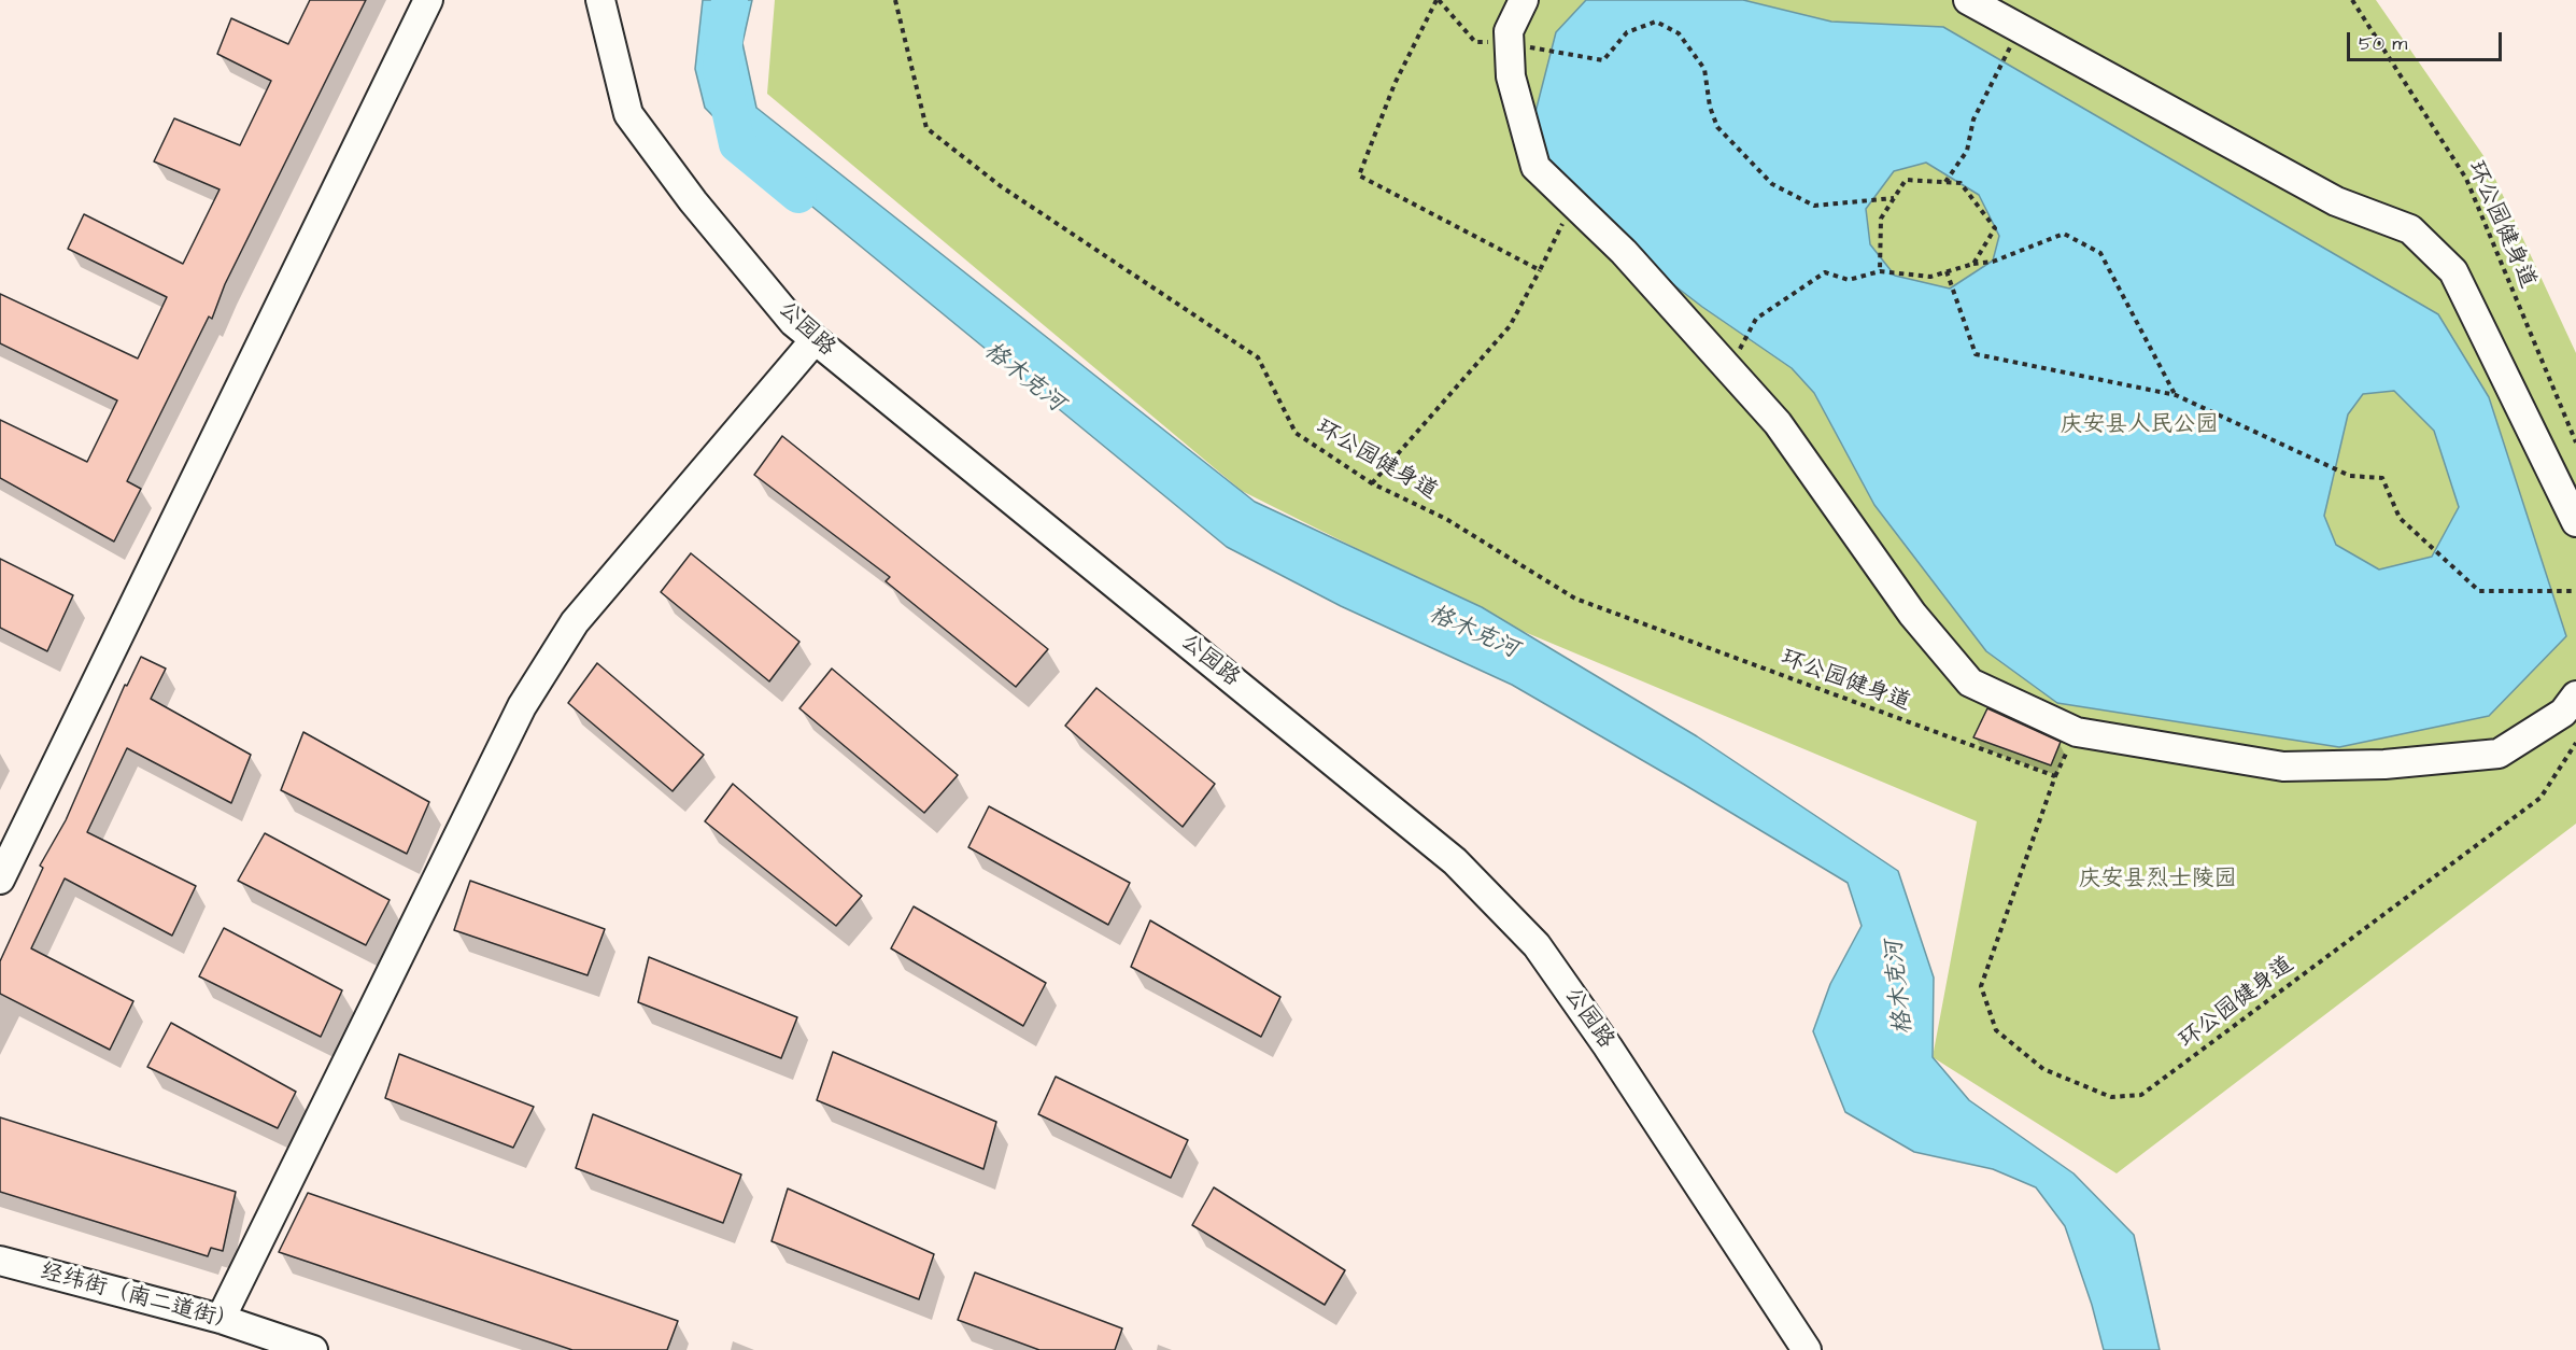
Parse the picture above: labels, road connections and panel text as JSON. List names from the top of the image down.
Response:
{
  "streets": {
    "street": ["公园路", "经纬街（南二道街）"],
    "path": ["环公园健身道"]
  },
  "water": ["格木克河"],
  "parks": ["庆安县人民公园", "庆安县烈士陵园"],
  "scale_bar": "50 m"
}
